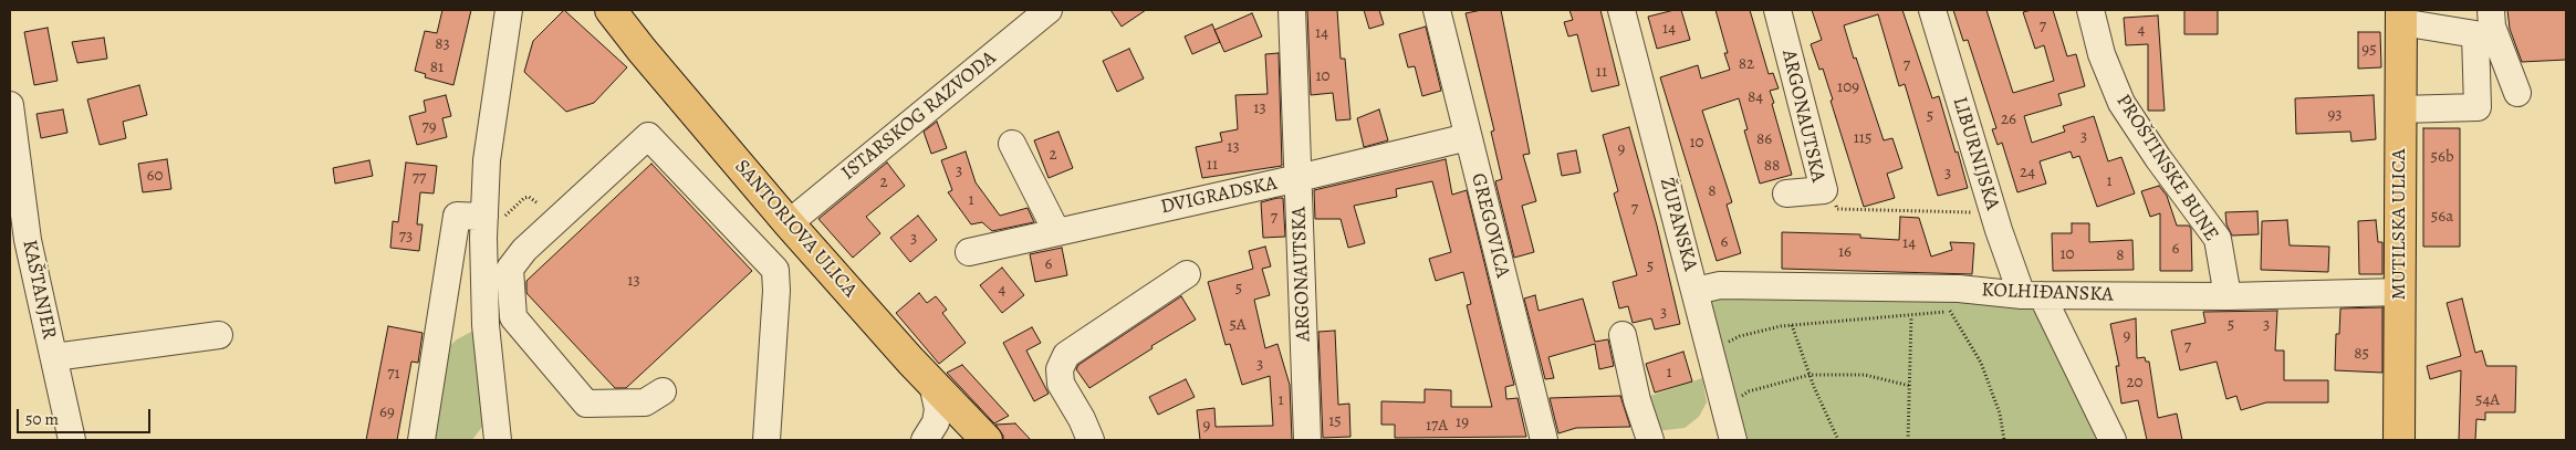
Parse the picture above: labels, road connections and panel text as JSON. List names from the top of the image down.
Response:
{
  "streets": {
    "main road": ["MUTILSKA ULICA", "SANTORIOVA ULICA"],
    "street": [
      "ISTARSKOG RAZVODA",
      "ARGONAUTSKA",
      "LIBURNIJSKA",
      "PROŠTINSKE BUNE",
      "DVIGRADSKA",
      "ŽUPANSKA",
      "GREGOVICA",
      "KAŠTANJER",
      "KOLHIĐANSKA"
    ]
  },
  "crossings": [
    ["ISTARSKOG RAZVODA", "SANTORIOVA ULICA"],
    ["ARGONAUTSKA", "DVIGRADSKA"],
    ["LIBURNIJSKA", "KOLHIĐANSKA"],
    ["PROŠTINSKE BUNE", "KOLHIĐANSKA"],
    ["DVIGRADSKA", "GREGOVICA"],
    ["ŽUPANSKA", "KOLHIĐANSKA"],
    ["MUTILSKA ULICA", "KOLHIĐANSKA"]
  ],
  "house_numbers": [
    "7",
    "14",
    "4",
    "14",
    "83",
    "95",
    "82",
    "7",
    "81",
    "11",
    "10",
    "109",
    "84",
    "13",
    "93",
    "5",
    "26",
    "79",
    "3",
    "115",
    "86",
    "10",
    "13",
    "9",
    "2",
    "56b",
    "11",
    "88",
    "3",
    "24",
    "3",
    "60",
    "77",
    "1",
    "2",
    "8",
    "1",
    "7",
    "56a",
    "7",
    "73",
    "3",
    "6",
    "14",
    "6",
    "16",
    "10",
    "8",
    "6",
    "5",
    "13",
    "5",
    "4",
    "3",
    "5A",
    "5",
    "3",
    "9",
    "7",
    "85",
    "3",
    "1",
    "71",
    "20",
    "1",
    "54A",
    "69",
    "15",
    "19",
    "9",
    "17A"
  ],
  "scale_bar": "50 m"
}
